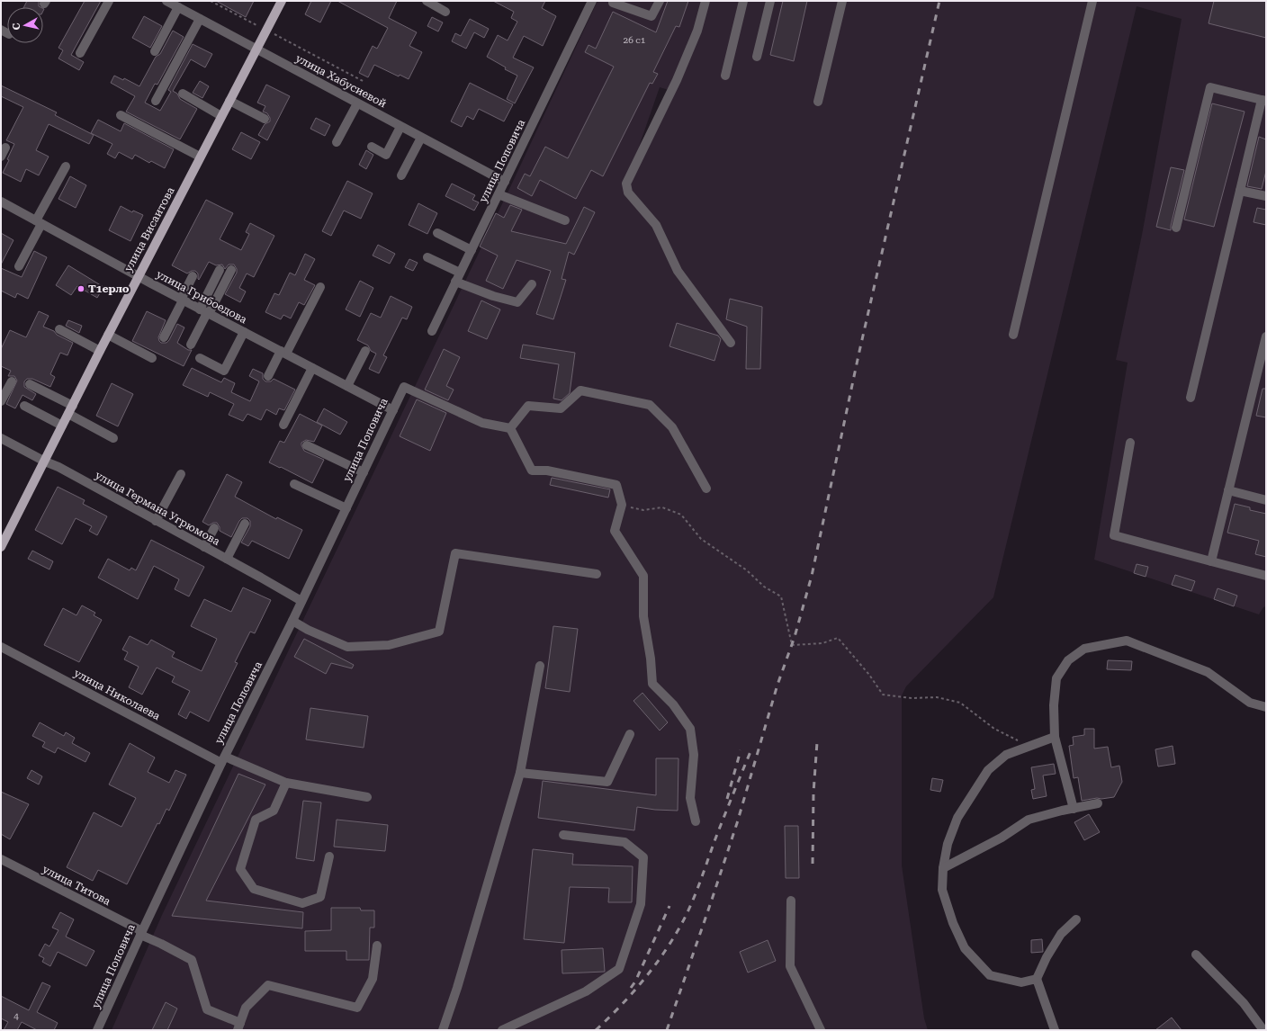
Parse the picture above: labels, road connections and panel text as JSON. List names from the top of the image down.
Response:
{
  "streets": {
    "main road": ["улица Висаитова"],
    "street": [
      "улица Хабусиевой",
      "улица Поповича",
      "улица Грибоедова",
      "улица Германа Угрюмова",
      "улица Николаева",
      "улица Титова"
    ]
  },
  "crossings": [
    ["улица Хабусиевой", "улица Поповича"],
    ["улица Хабусиевой", "улица Висаитова"],
    ["улица Поповича", "улица Грибоедова"],
    ["улица Поповича", "улица Германа Угрюмова"],
    ["улица Поповича", "улица Николаева"],
    ["улица Поповича", "улица Титова"],
    ["улица Висаитова", "улица Грибоедова"],
    ["улица Висаитова", "улица Германа Угрюмова"]
  ],
  "places": ["Т1ерло"],
  "house_numbers": ["26 с1", "4"],
  "north": "left"
}
